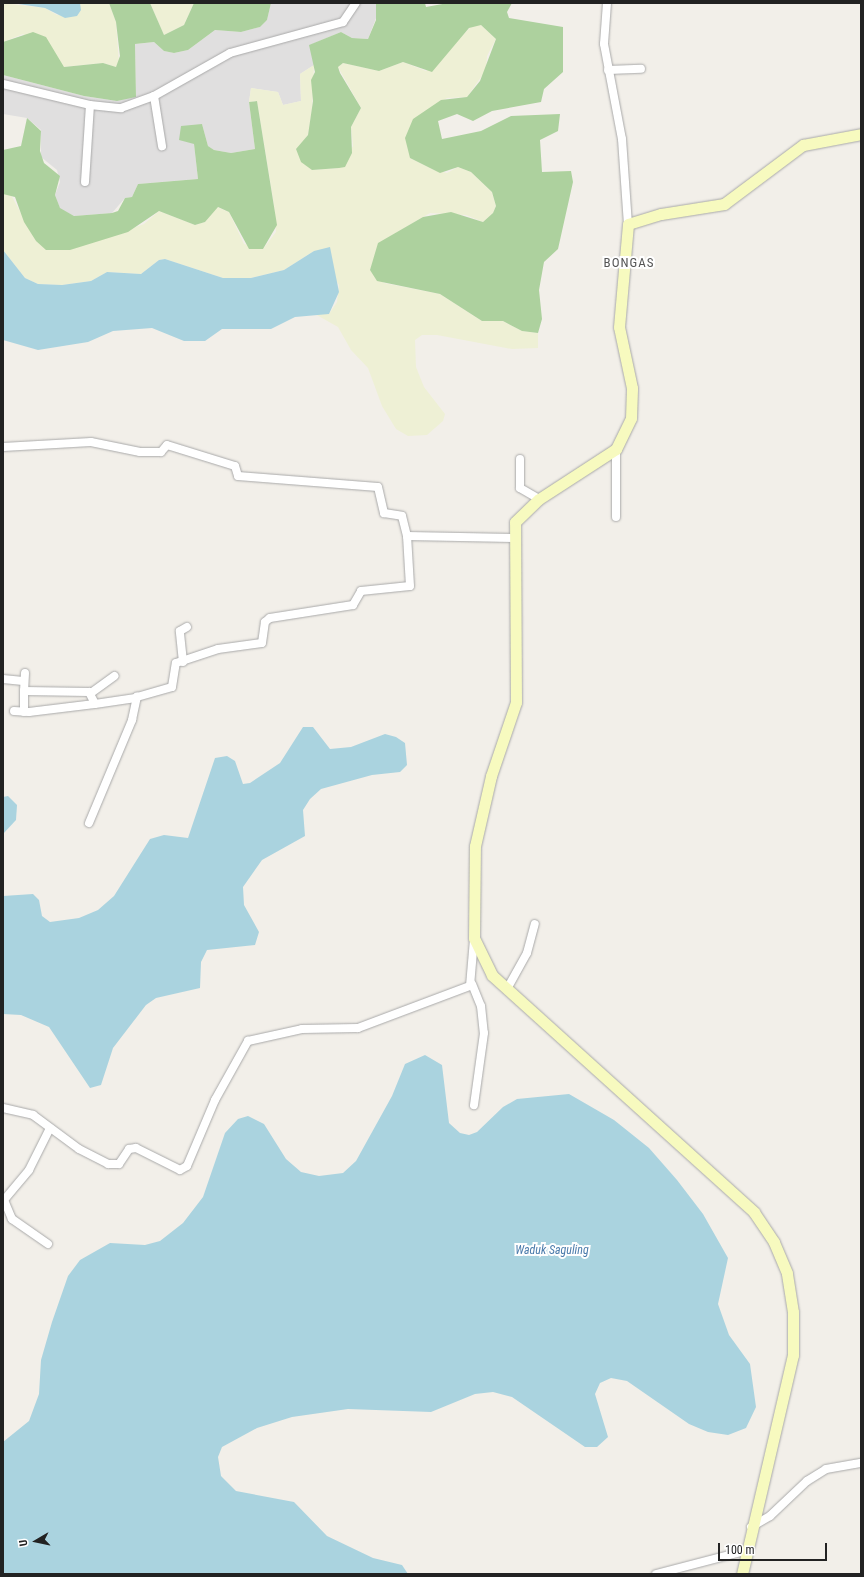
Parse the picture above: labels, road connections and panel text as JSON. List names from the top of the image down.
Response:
{
  "districts": ["BONGAS"],
  "water": ["Waduk Saguling"],
  "scale_bar": "100 m",
  "north": "left"
}
